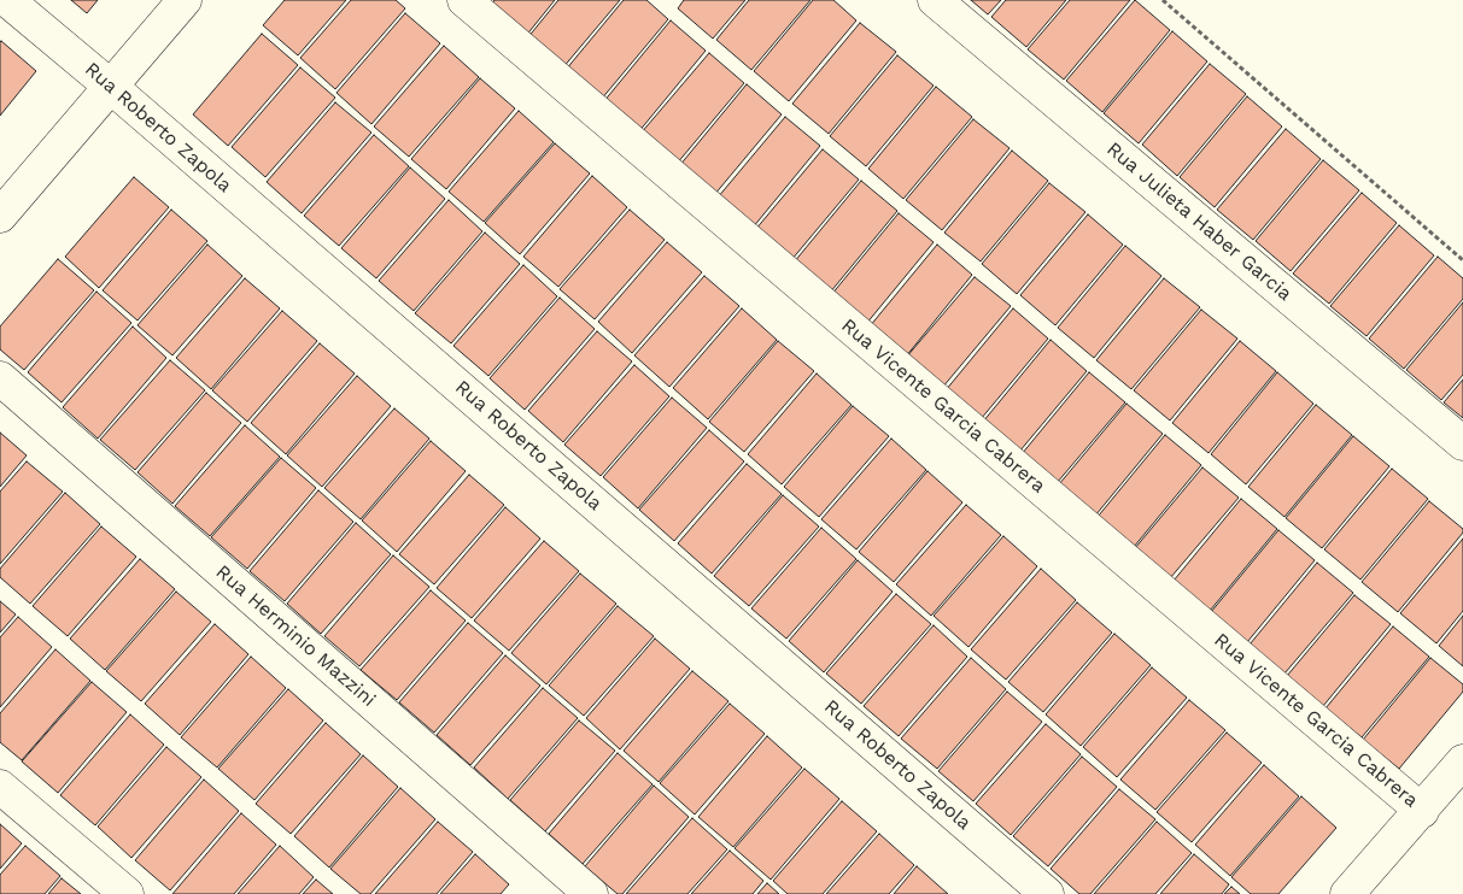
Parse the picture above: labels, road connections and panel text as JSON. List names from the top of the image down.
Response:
{
  "streets": {
    "street": [
      "Rua Roberto Zapola",
      "Rua Julieta Haber Garcia",
      "Rua Vicente Garcia Cabrera",
      "Rua Herminio Mazzini"
    ]
  }
}
